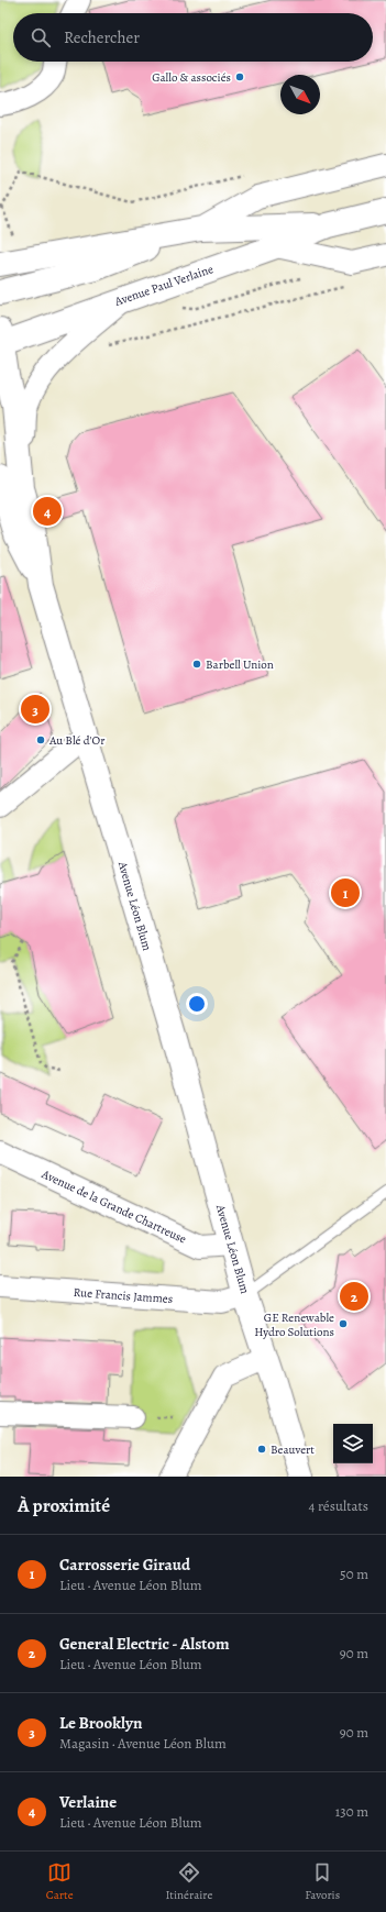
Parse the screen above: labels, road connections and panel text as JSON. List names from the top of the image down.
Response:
{
  "streets": {
    "street": [
      "Avenue Paul Verlaine",
      "Avenue Léon Blum",
      "Avenue de la Grande Chartreuse",
      "Rue Francis Jammes"
    ]
  },
  "crossings": [
    ["Avenue Paul Verlaine", "Avenue Léon Blum"],
    ["Avenue Léon Blum", "Avenue de la Grande Chartreuse"],
    ["Avenue Léon Blum", "Rue Francis Jammes"]
  ],
  "places": [
    "Gallo & associés",
    "Barbell Union",
    "Au Blé d'Or",
    "GE Renewable Hydro Solutions",
    "Beauvert"
  ],
  "north": "bottom right",
  "page": {
    "search": "Rechercher",
    "pins": [
      "4",
      "3",
      "1",
      "2"
    ],
    "heading": ["À proximité", "4 résultats"],
    "list": [
      {
        "mark": "1",
        "name": "Carrosserie Giraud",
        "note": "Lieu · Avenue Léon Blum",
        "value": "50 m"
      },
      {
        "mark": "2",
        "name": "General Electric - Alstom",
        "note": "Lieu · Avenue Léon Blum",
        "value": "90 m"
      },
      {
        "mark": "3",
        "name": "Le Brooklyn",
        "note": "Magasin · Avenue Léon Blum",
        "value": "90 m"
      },
      {
        "mark": "4",
        "name": "Verlaine",
        "note": "Lieu · Avenue Léon Blum",
        "value": "130 m"
      }
    ],
    "nav": ["Carte", "Itinéraire", "Favoris"]
  }
}
